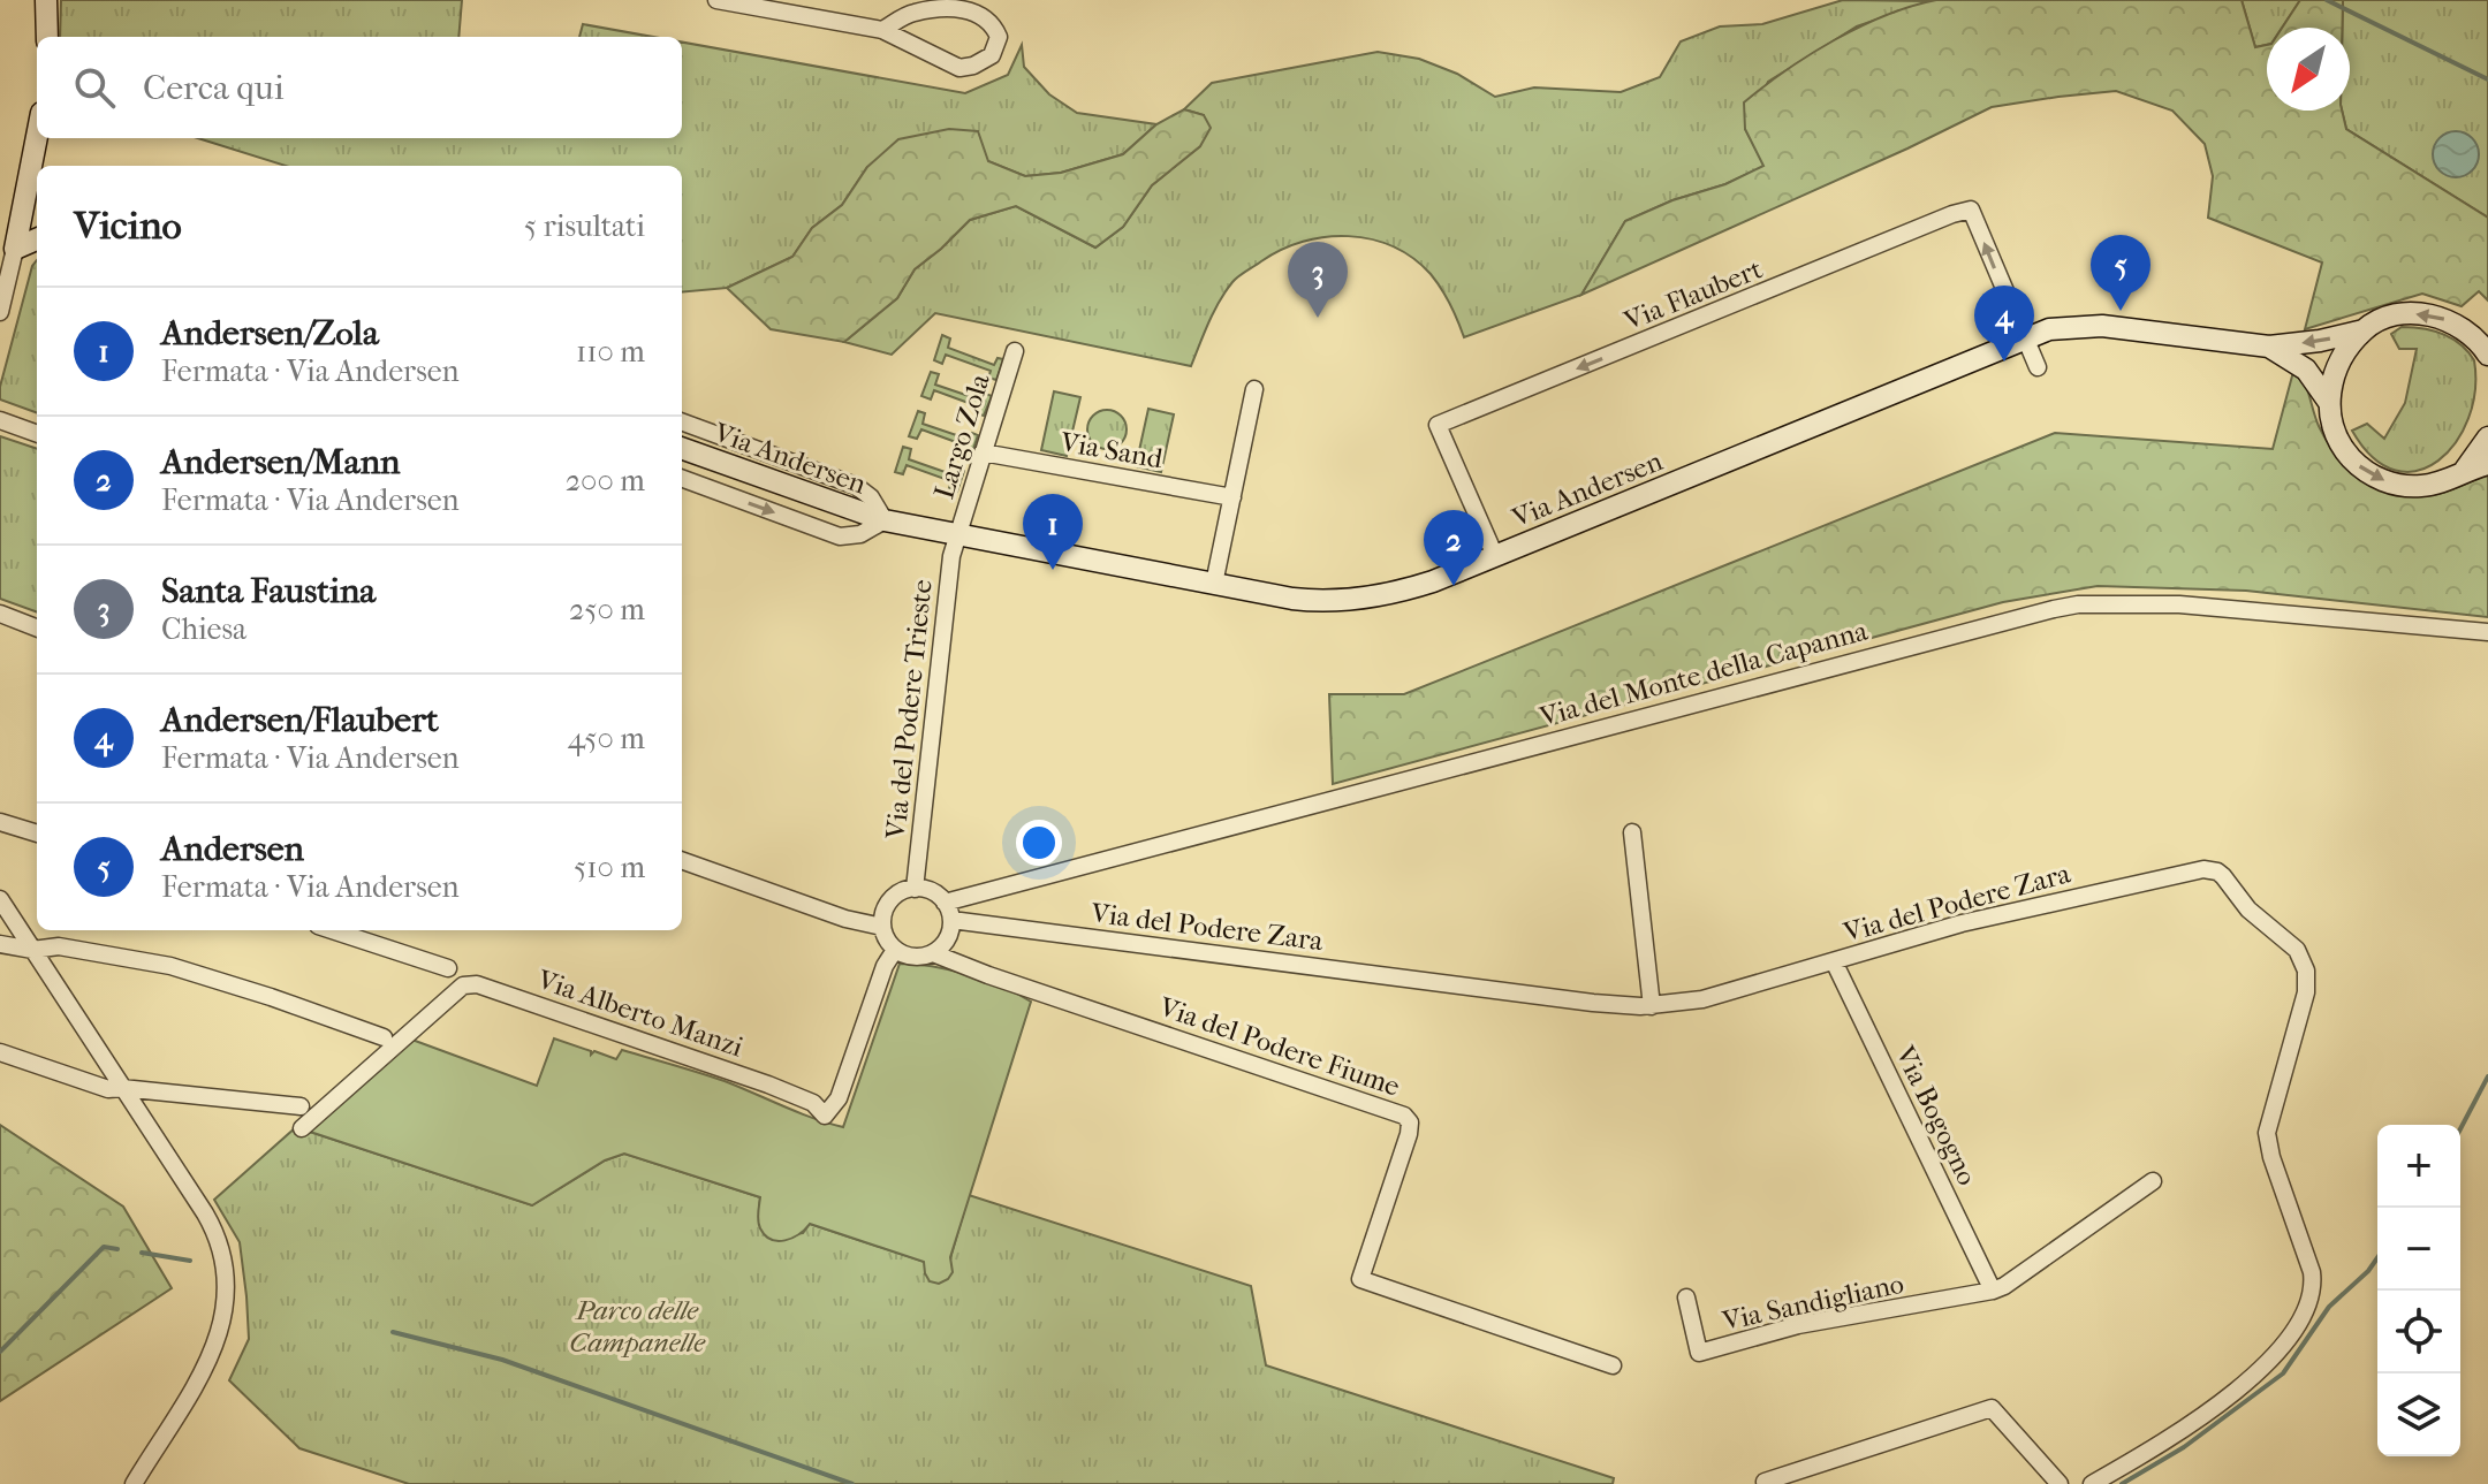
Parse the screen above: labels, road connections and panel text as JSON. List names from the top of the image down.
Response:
{
  "streets": {
    "street": [
      "Via Flaubert",
      "Largo Zola",
      "Via Sand",
      "Via Andersen",
      "Via del Monte della Capanna",
      "Via del Podere Trieste",
      "Via del Podere Zara",
      "Via Alberto Manzi",
      "Via del Podere Fiume",
      "Via Bogogno",
      "Via Sandigliano"
    ]
  },
  "crossings": [
    ["Via Flaubert", "Via Andersen"],
    ["Largo Zola", "Via Sand"],
    ["Largo Zola", "Via Andersen"],
    ["Largo Zola", "Via del Podere Trieste"],
    ["Via Andersen", "Via del Podere Trieste"],
    ["Via del Monte della Capanna", "Via del Podere Trieste"],
    ["Via del Monte della Capanna", "Via del Podere Zara"],
    ["Via del Monte della Capanna", "Via Alberto Manzi"],
    ["Via del Monte della Capanna", "Via del Podere Fiume"],
    ["Via del Podere Trieste", "Via del Podere Zara"],
    ["Via del Podere Trieste", "Via Alberto Manzi"],
    ["Via del Podere Trieste", "Via del Podere Fiume"],
    ["Via del Podere Zara", "Via Alberto Manzi"],
    ["Via del Podere Zara", "Via del Podere Fiume"],
    ["Via del Podere Zara", "Via Bogogno"],
    ["Via Alberto Manzi", "Via del Podere Fiume"],
    ["Via Bogogno", "Via Sandigliano"]
  ],
  "parks": ["Parco delle Campanelle"],
  "north": "bottom left",
  "page": {
    "search": "Cerca qui",
    "heading": ["Vicino", "5 risultati"],
    "pins": [
      "5",
      "3",
      "4",
      "1",
      "2"
    ],
    "list": [
      {
        "mark": "1",
        "name": "Andersen/Zola",
        "note": "Fermata · Via Andersen",
        "value": "110 m"
      },
      {
        "mark": "2",
        "name": "Andersen/Mann",
        "note": "Fermata · Via Andersen",
        "value": "200 m"
      },
      {
        "mark": "3",
        "name": "Santa Faustina",
        "note": "Chiesa",
        "value": "250 m"
      },
      {
        "mark": "4",
        "name": "Andersen/Flaubert",
        "note": "Fermata · Via Andersen",
        "value": "450 m"
      },
      {
        "mark": "5",
        "name": "Andersen",
        "note": "Fermata · Via Andersen",
        "value": "510 m"
      }
    ],
    "map_buttons": ["+", "−"]
  }
}
